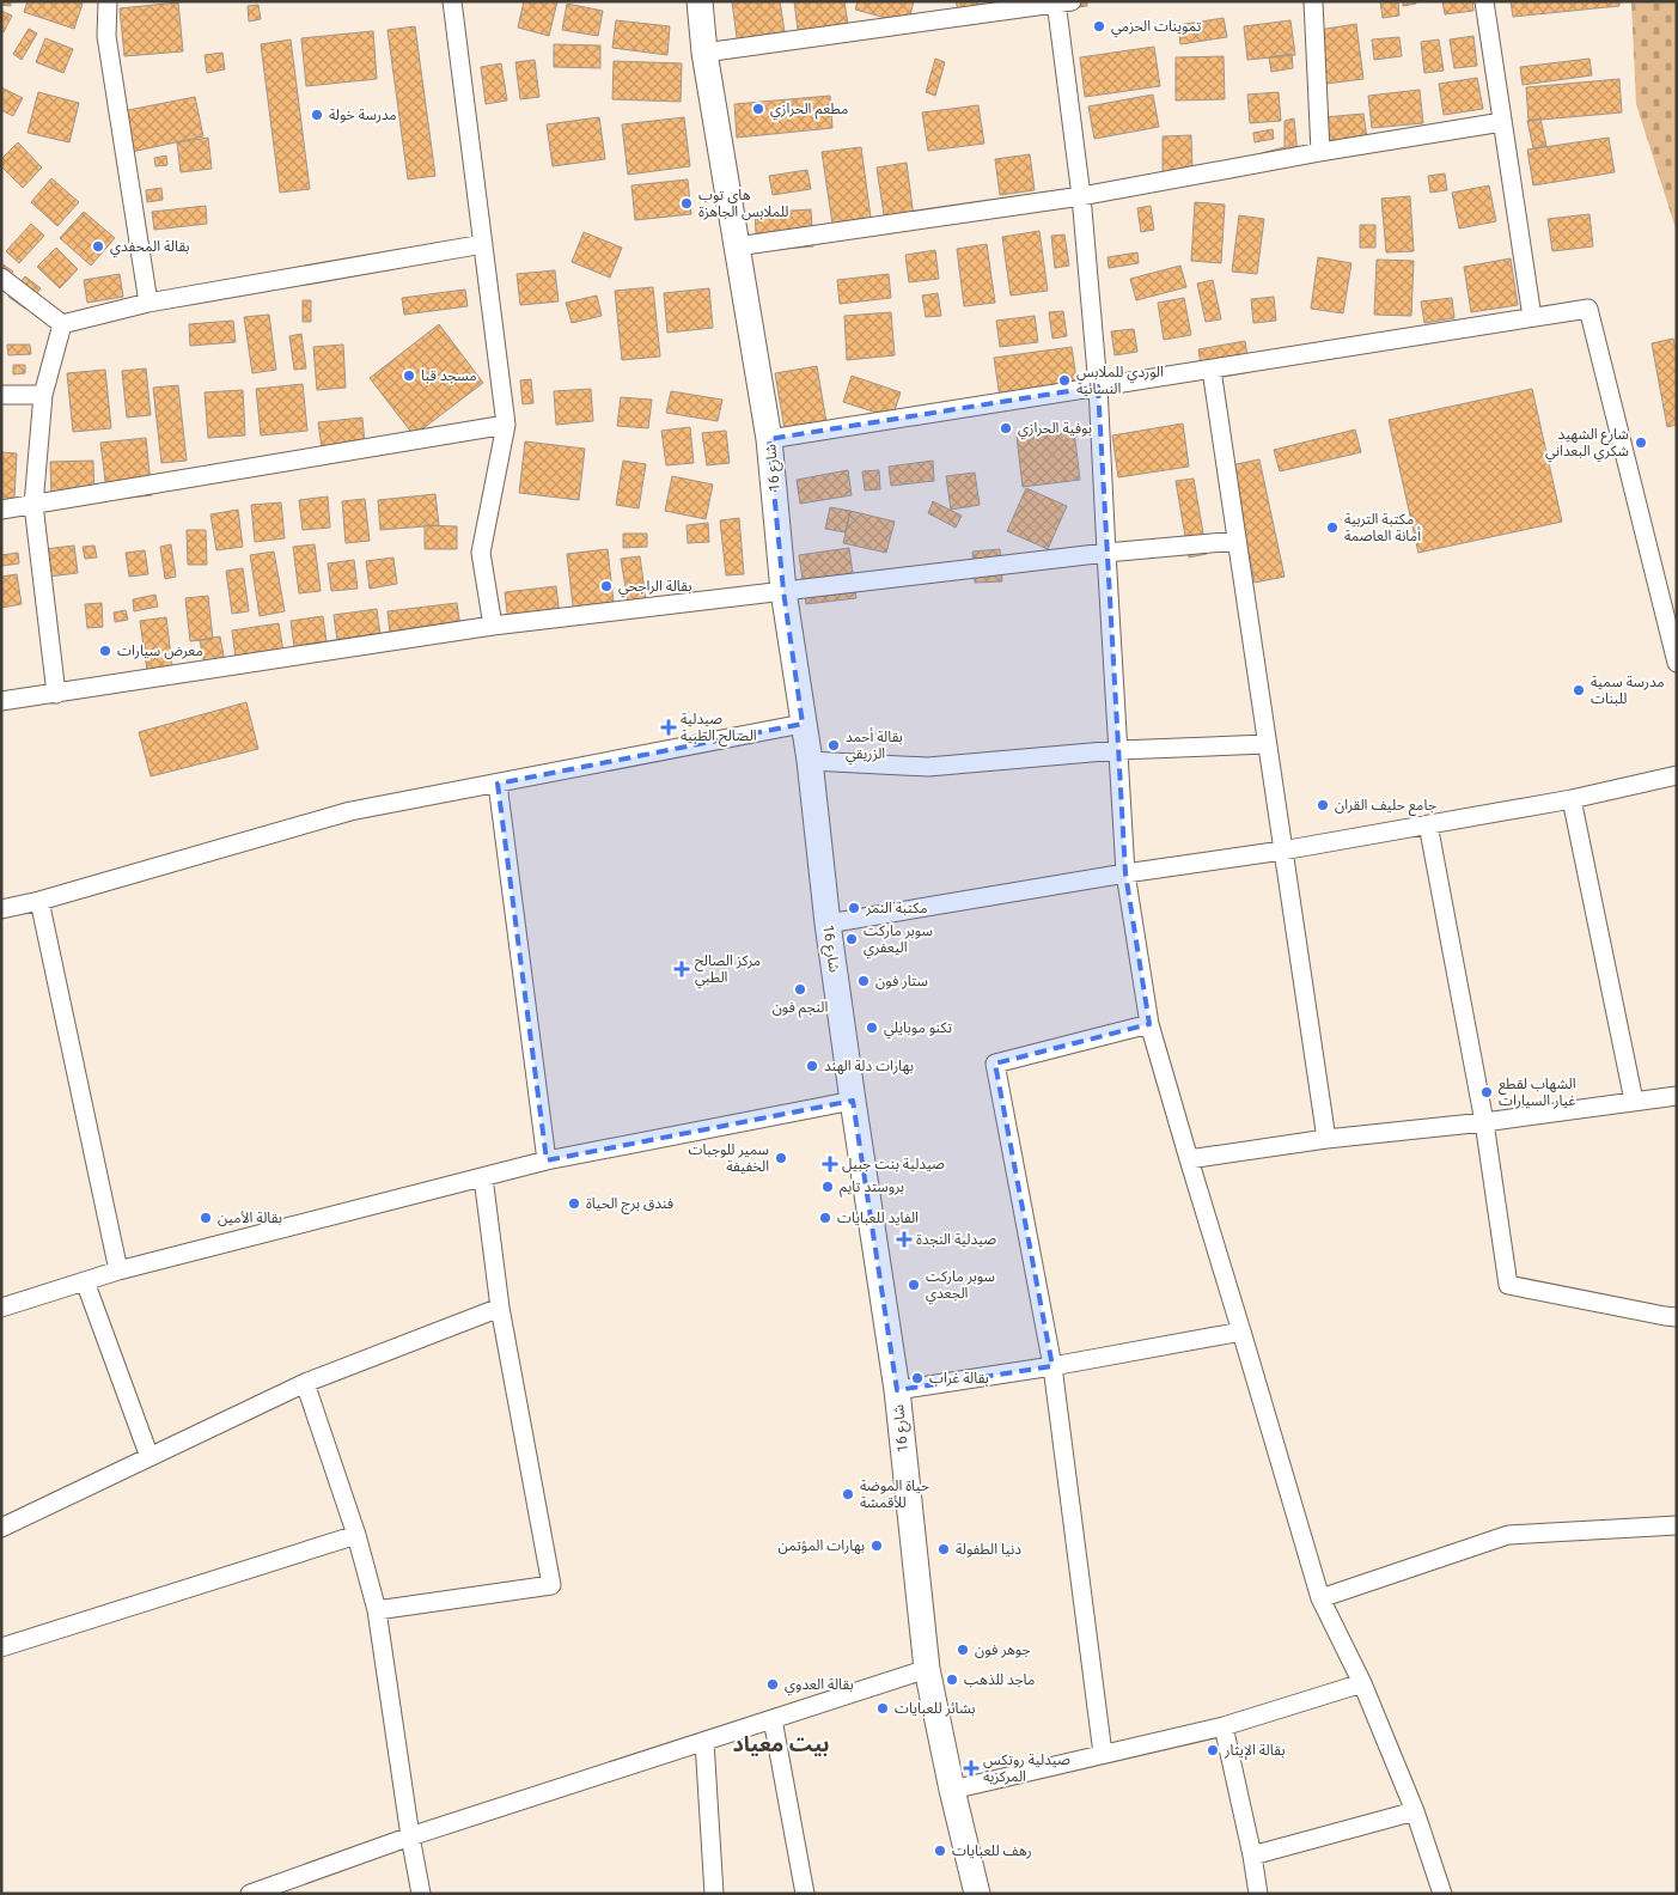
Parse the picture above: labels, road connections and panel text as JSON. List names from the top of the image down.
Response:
{
  "streets": {
    "street": ["شارع 16"]
  },
  "districts": ["بيت معياد"],
  "places": {
    "other": [
      "تموينات الحزمي",
      "مطعم الحرازي",
      "مدرسة خولة",
      "هاي توب للملابس الجاهزة",
      "بقالة المحفدي",
      "مسجد قبا",
      "الوردي للملابس النسائية",
      "بوفية الحرازي",
      "شارع الشهيد شكري البعداني",
      "مكتبة التربية أمانة العاصمة",
      "بقالة الراجحي",
      "معرض سيارات",
      "مدرسة سمية للبنات",
      "بقالة أحمد الزريقي",
      "جامع حليف القران",
      "مكتبة النمر",
      "سوبر ماركت اليعفري",
      "ستار فون",
      "النجم فون",
      "تكنو موبايلي",
      "بهارات دلة الهند",
      "الشهاب لقطع غيار السيارات",
      "سمير للوجبات الخفيفة",
      "بروستد تايم",
      "فندق برج الحياة",
      "بقالة الأمين",
      "الفايد للعبايات",
      "سوبر ماركت الجعدي",
      "بقالة غراب",
      "حياة الموضة للأقمشة",
      "بهارات المؤتمن",
      "دنيا الطفولة",
      "جوهر فون",
      "ماجد للذهب",
      "بقالة العدوي",
      "بشائر للعبايات",
      "بقالة الإيثار",
      "رهف للعبايات"
    ],
    "health": [
      "صيدلية الصالح الطبية",
      "مركز الصالح الطبي",
      "صيدلية بنت جبيل",
      "صيدلية النجدة",
      "صيدلية روتكس المركزية"
    ]
  }
}
